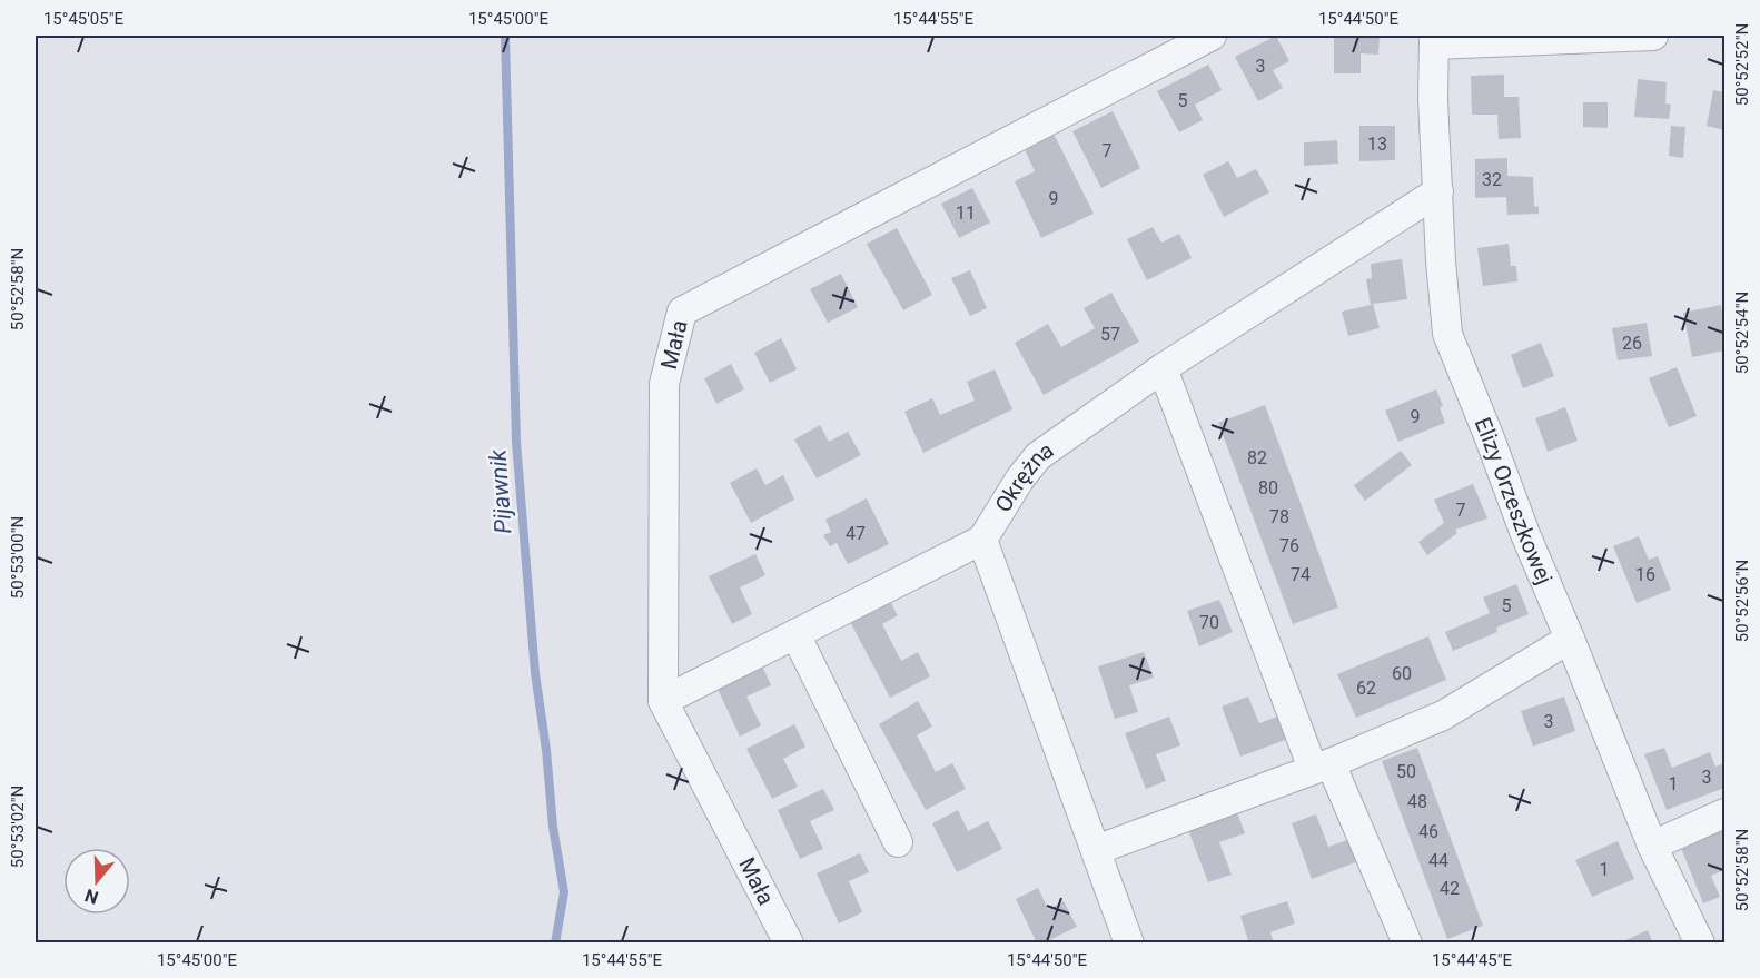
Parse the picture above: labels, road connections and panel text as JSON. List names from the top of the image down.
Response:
{
  "streets": {
    "street": ["Mała", "Okrężna", "Elizy Orzeszkowej"]
  },
  "crossings": [
    ["Okrężna", "Elizy Orzeszkowej"]
  ],
  "water": ["Pijawnik"],
  "house_numbers": [
    "3",
    "5",
    "13",
    "7",
    "32",
    "9",
    "11",
    "57",
    "26",
    "9",
    "82",
    "80",
    "7",
    "78",
    "47",
    "76",
    "74",
    "16",
    "5",
    "70",
    "60",
    "62",
    "3",
    "50",
    "3",
    "1",
    "48",
    "46",
    "44",
    "1",
    "42"
  ],
  "north": "bottom",
  "coordinates": [
    "15°45'05\"E",
    "15°45'00\"E",
    "15°44'55\"E",
    "15°44'50\"E",
    "50°52'52\"N",
    "50°52'58\"N",
    "50°52'54\"N",
    "50°53'00\"N",
    "50°52'56\"N",
    "50°53'02\"N",
    "15°44'45\"E"
  ]
}
